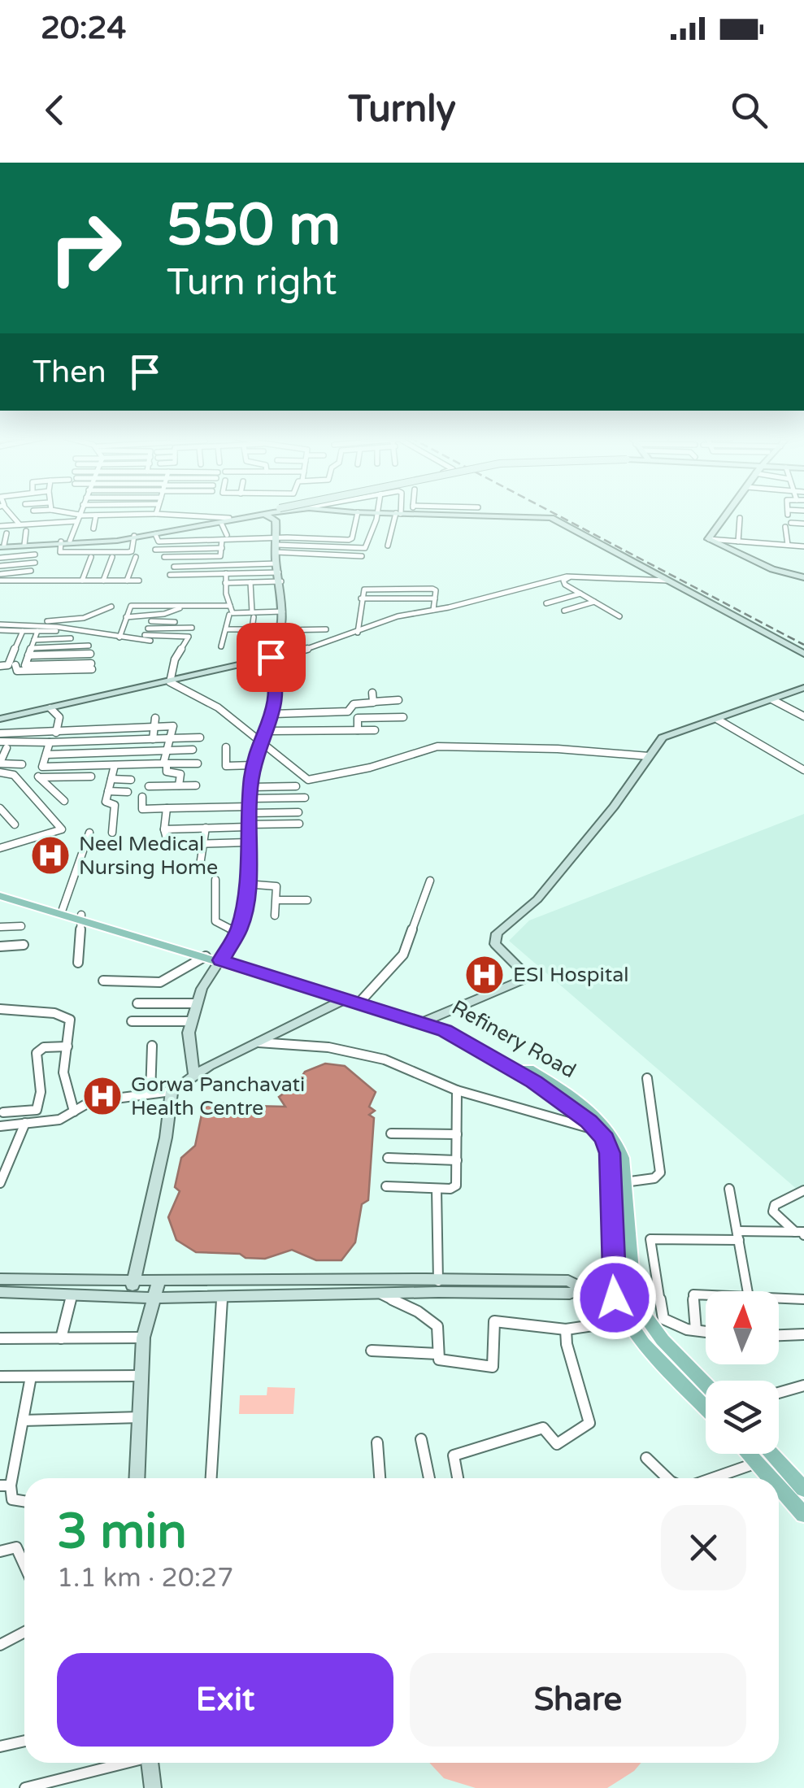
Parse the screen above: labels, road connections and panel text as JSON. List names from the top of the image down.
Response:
{
  "streets": {
    "main road": ["Refinery Road"]
  },
  "places": {
    "hospital": ["Neel Medical Nursing Home", "ESI Hospital", "Gorwa Panchavati Health Centre"]
  },
  "north": "top",
  "page": {
    "status": "20:24",
    "header": "Turnly",
    "turn": ["550 m", "Turn right"],
    "then": "Then",
    "heading": ["3 min", "1.1 km · 20:27"],
    "buttons": ["Exit", "Share"]
  }
}
